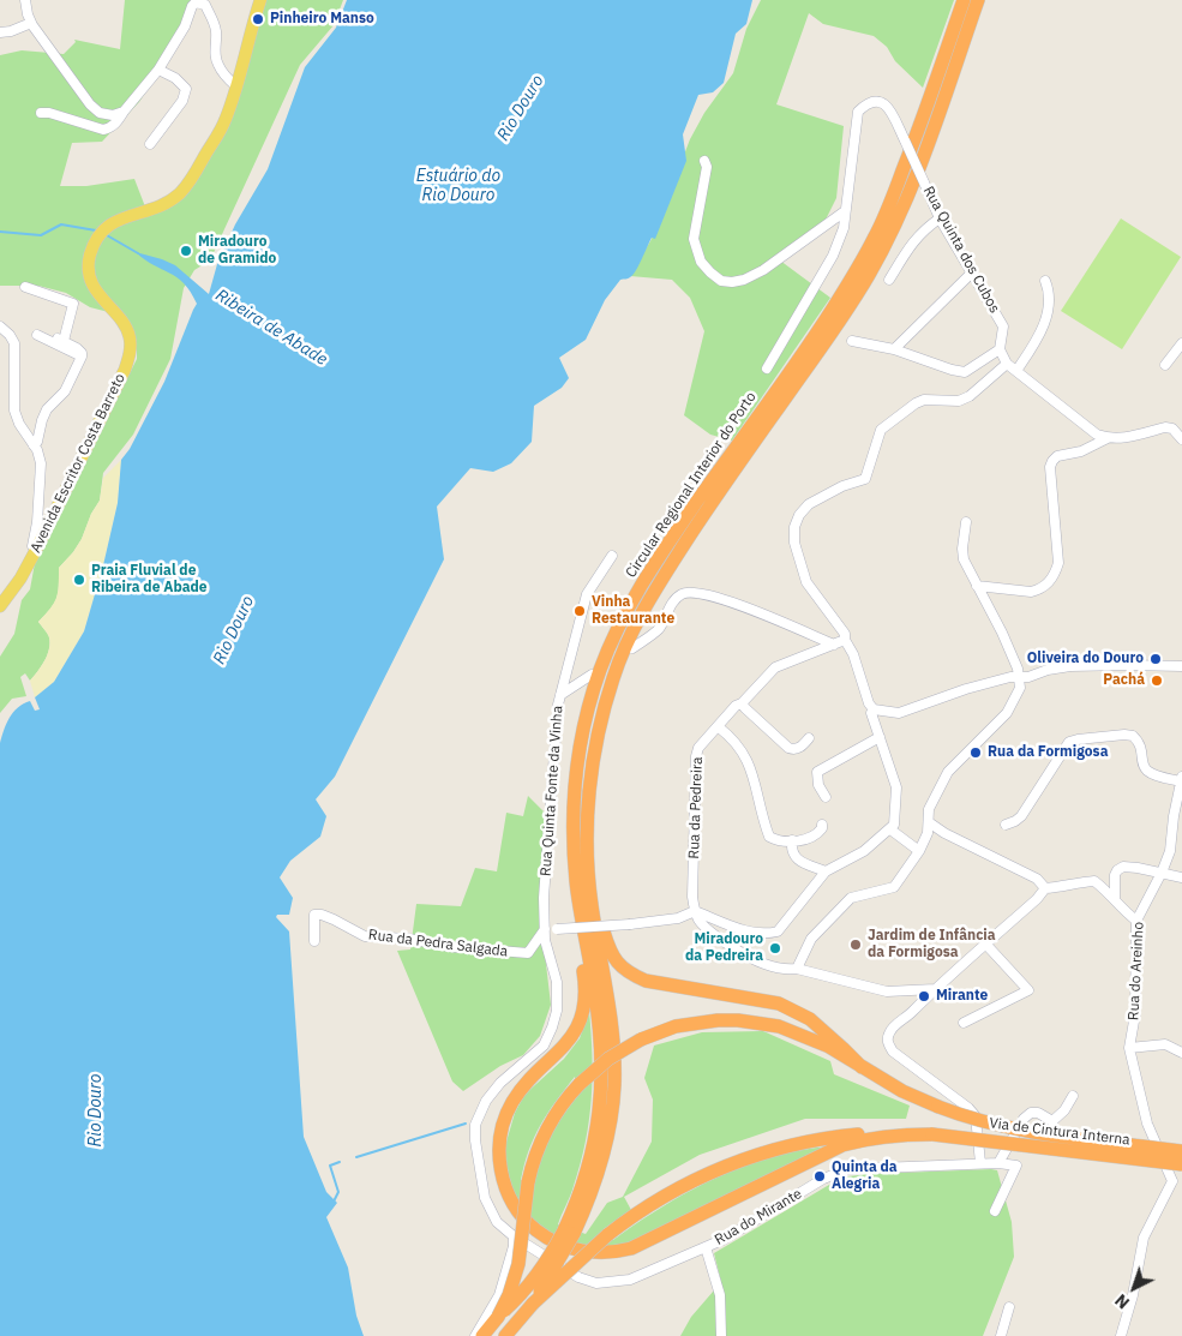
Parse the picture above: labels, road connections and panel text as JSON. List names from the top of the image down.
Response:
{
  "streets": {
    "highway": ["Circular Regional Interior do Porto", "Via de Cintura Interna"],
    "main road": ["Avenida Escritor Costa Barreto"],
    "street": [
      "Rua Quinta dos Cubos",
      "Rua Quinta Fonte da Vinha",
      "Rua da Pedreira",
      "Rua da Pedra Salgada",
      "Rua do Areinho",
      "Rua do Mirante"
    ]
  },
  "crossings": [
    ["Rua Quinta Fonte da Vinha", "Rua da Pedra Salgada"],
    ["Rua Quinta Fonte da Vinha", "Rua do Mirante"],
    ["Rua da Pedra Salgada", "Rua do Mirante"]
  ],
  "water": ["Rio Douro", "Estuário do Rio Douro", "Ribeira de Abade"],
  "places": [
    "Pinheiro Manso",
    "Miradouro de Gramido",
    "Praia Fluvial de Ribeira de Abade",
    "Vinha Restaurante",
    "Oliveira do Douro",
    "Pachá",
    "Rua da Formigosa",
    "Jardim de Infância da Formigosa",
    "Miradouro da Pedreira",
    "Mirante",
    "Quinta da Alegria"
  ],
  "north": "bottom left"
}
